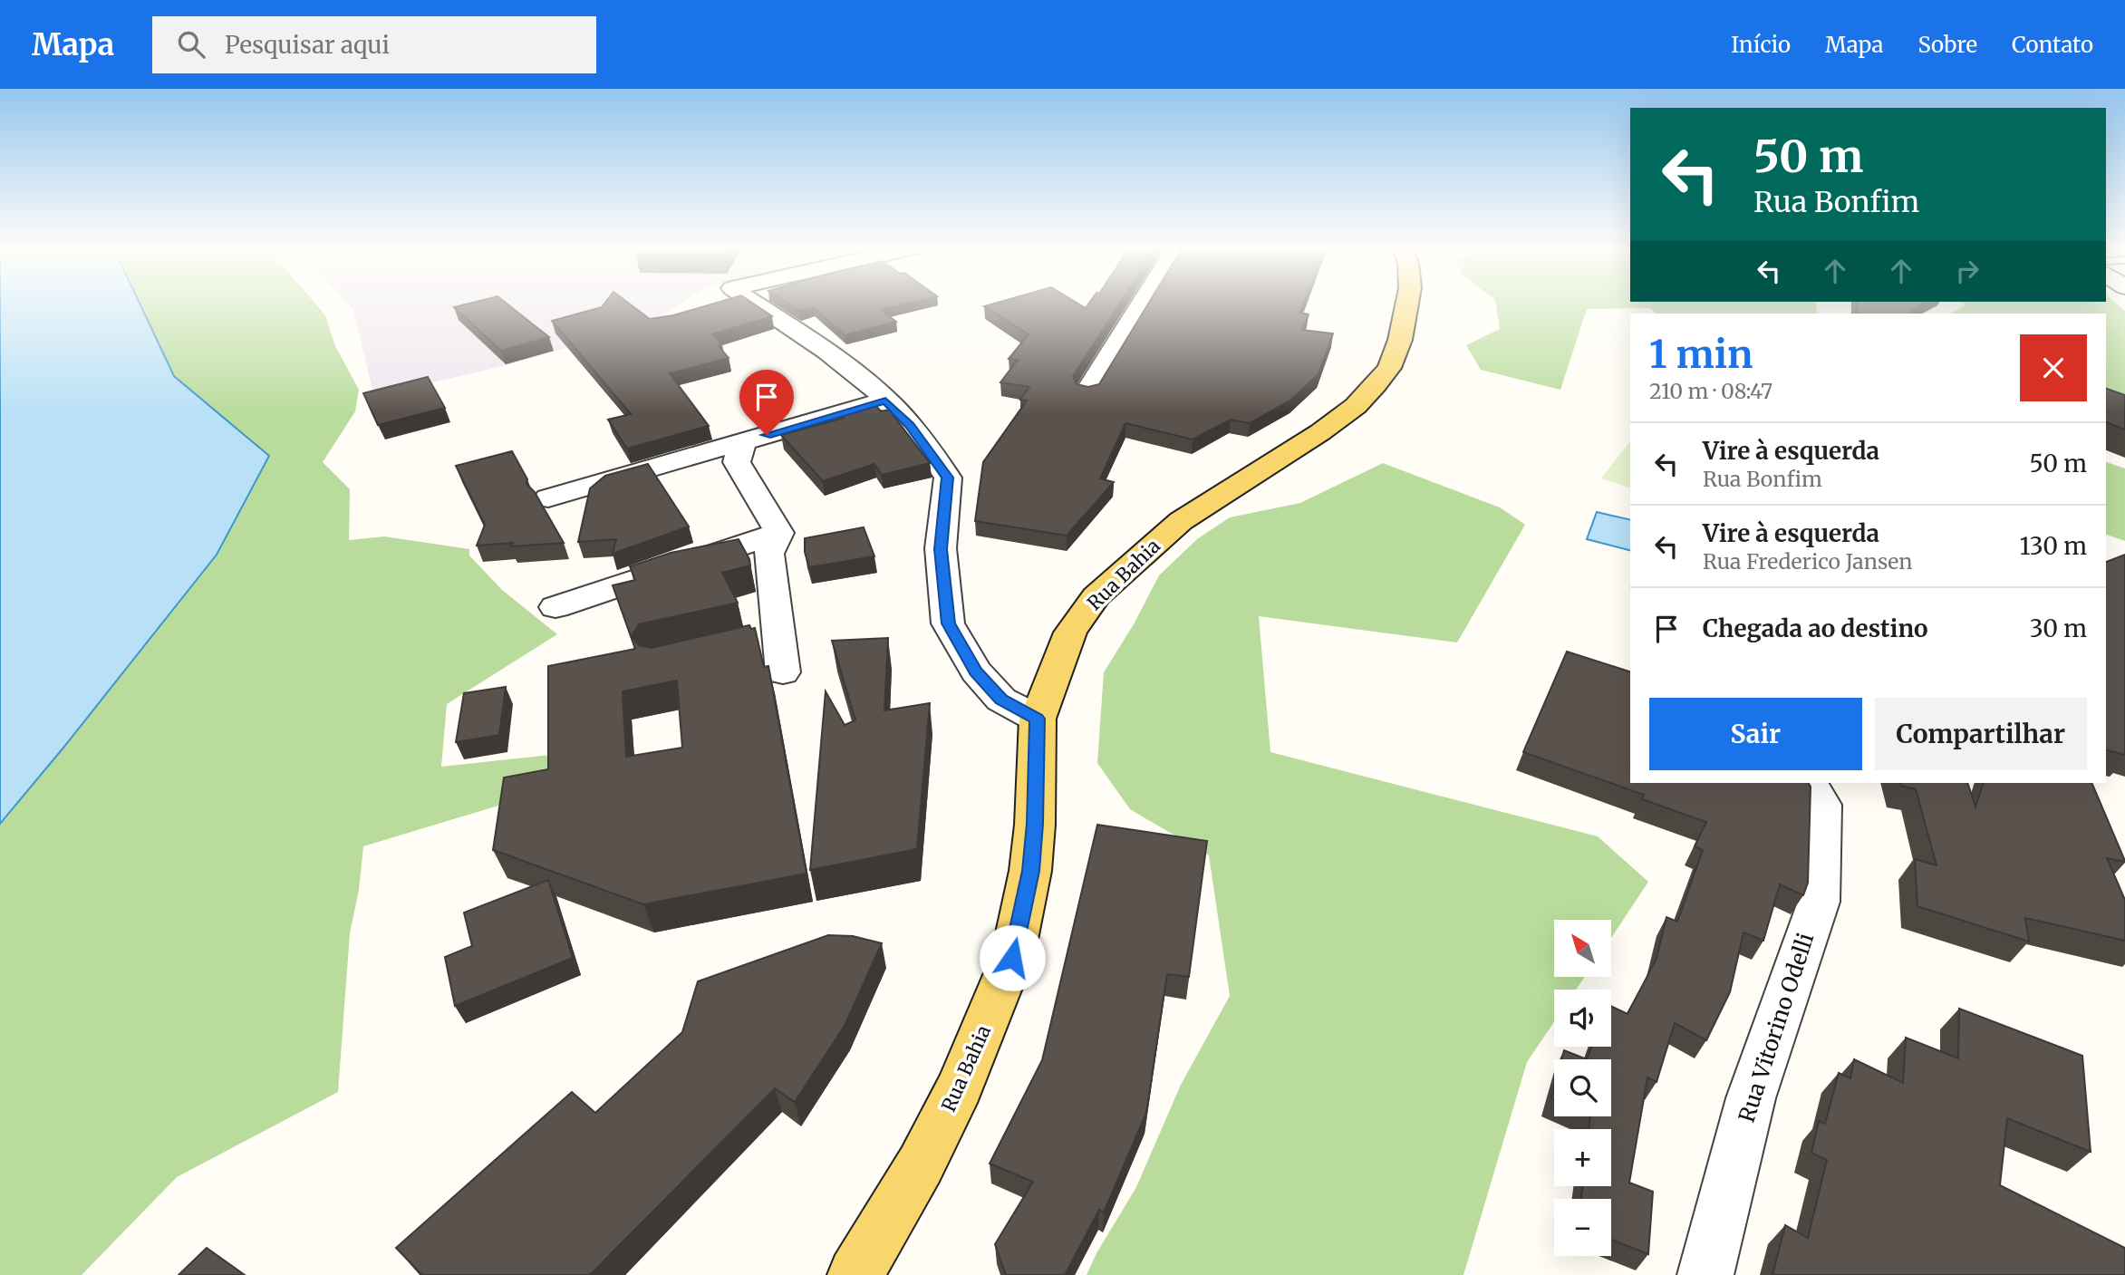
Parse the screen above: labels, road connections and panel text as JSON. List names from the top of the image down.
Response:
{
  "streets": {
    "main road": ["Rua Bahia"],
    "street": ["Rua Vitorino Odelli"]
  },
  "north": "top left",
  "page": {
    "header": "Mapa",
    "search": "Pesquisar aqui",
    "nav": [
      "Início",
      "Mapa",
      "Sobre",
      "Contato"
    ],
    "turn": ["50 m", "Rua Bonfim"],
    "heading": ["1 min", "210 m · 08:47"],
    "list": [
      {
        "name": "Vire à esquerda",
        "note": "Rua Bonfim",
        "value": "50 m"
      },
      {
        "name": "Vire à esquerda",
        "note": "Rua Frederico Jansen",
        "value": "130 m"
      },
      {
        "name": "Chegada ao destino",
        "value": "30 m"
      }
    ],
    "buttons": ["Sair", "Compartilhar"],
    "map_buttons": ["+", "−"]
  }
}
